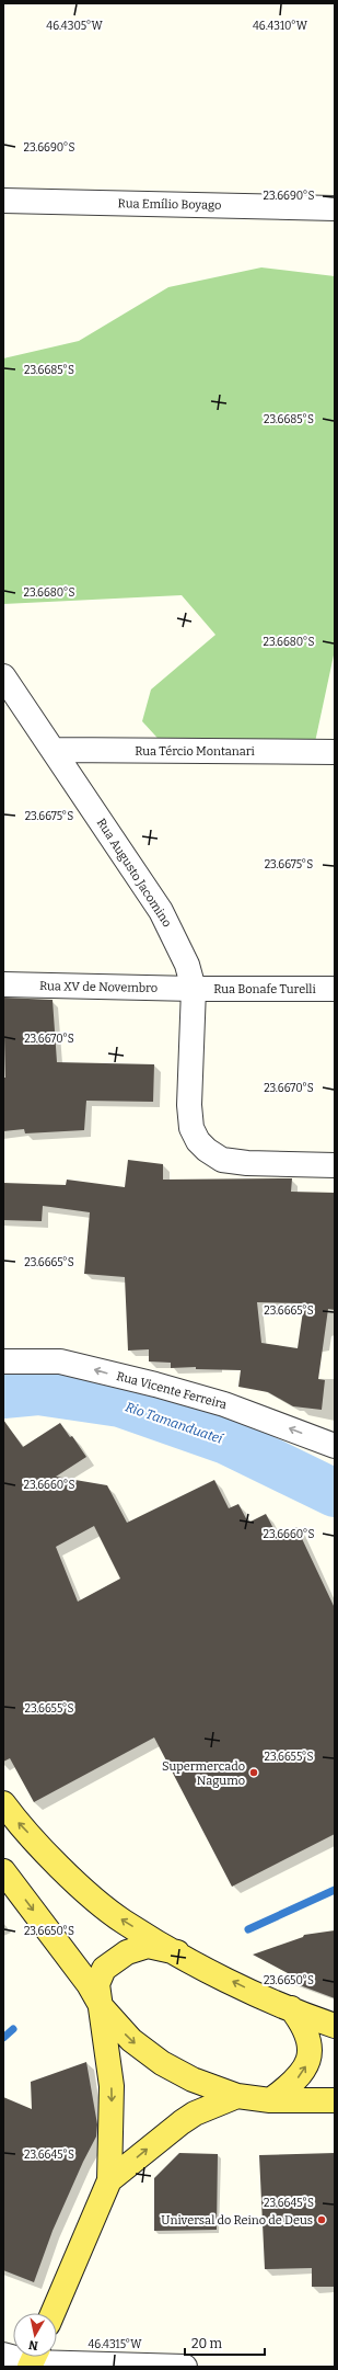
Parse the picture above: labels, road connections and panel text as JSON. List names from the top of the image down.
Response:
{
  "streets": {
    "street": [
      "Rua Emílio Boyago",
      "Rua Tércio Montanari",
      "Rua Augusto Jacomino",
      "Rua XV de Novembro",
      "Rua Bonafe Turelli",
      "Rua Vicente Ferreira"
    ]
  },
  "crossings": [
    ["Rua Tércio Montanari", "Rua Augusto Jacomino"],
    ["Rua Augusto Jacomino", "Rua XV de Novembro"],
    ["Rua Augusto Jacomino", "Rua Bonafe Turelli"],
    ["Rua XV de Novembro", "Rua Bonafe Turelli"]
  ],
  "one_way": ["Rua Vicente Ferreira"],
  "water": ["Rio Tamanduateí"],
  "places": ["Supermercado Nagumo", "Universal do Reino de Deus"],
  "scale_bar": "20 m",
  "north": "bottom",
  "coordinates": [
    "46.4305°W",
    "46.4310°W",
    "23.6690°S",
    "23.6685°S",
    "23.6680°S",
    "23.6675°S",
    "23.6670°S",
    "23.6665°S",
    "23.6660°S",
    "23.6655°S",
    "23.6650°S",
    "23.6645°S",
    "46.4315°W"
  ]
}
